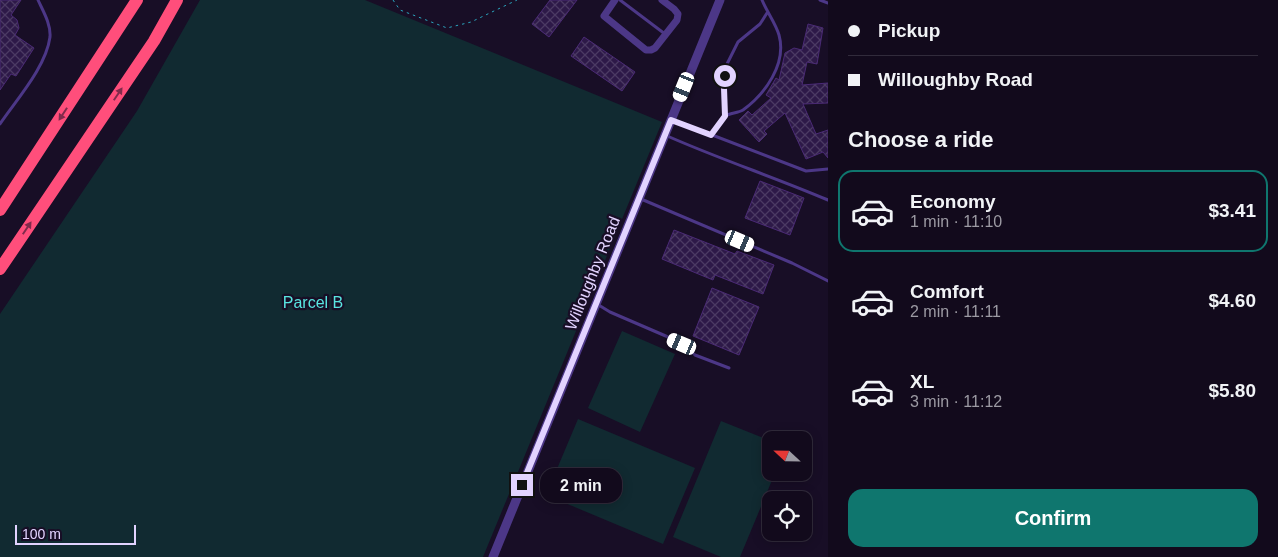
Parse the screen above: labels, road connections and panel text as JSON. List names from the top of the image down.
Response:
{
  "streets": {
    "street": ["Willoughby Road"]
  },
  "parks": ["Parcel B"],
  "scale_bar": "100 m",
  "north": "left",
  "page": {
    "banner": ["Pickup", "Willoughby Road"],
    "heading": "Choose a ride",
    "list": [
      {
        "name": "Economy",
        "note": "1 min · 11:10",
        "value": "$3.41"
      },
      {
        "name": "Comfort",
        "note": "2 min · 11:11",
        "value": "$4.60"
      },
      {
        "name": "XL",
        "note": "3 min · 11:12",
        "value": "$5.80"
      }
    ],
    "bubble": "2 min",
    "buttons": "Confirm",
    "scale": "100 m"
  }
}
